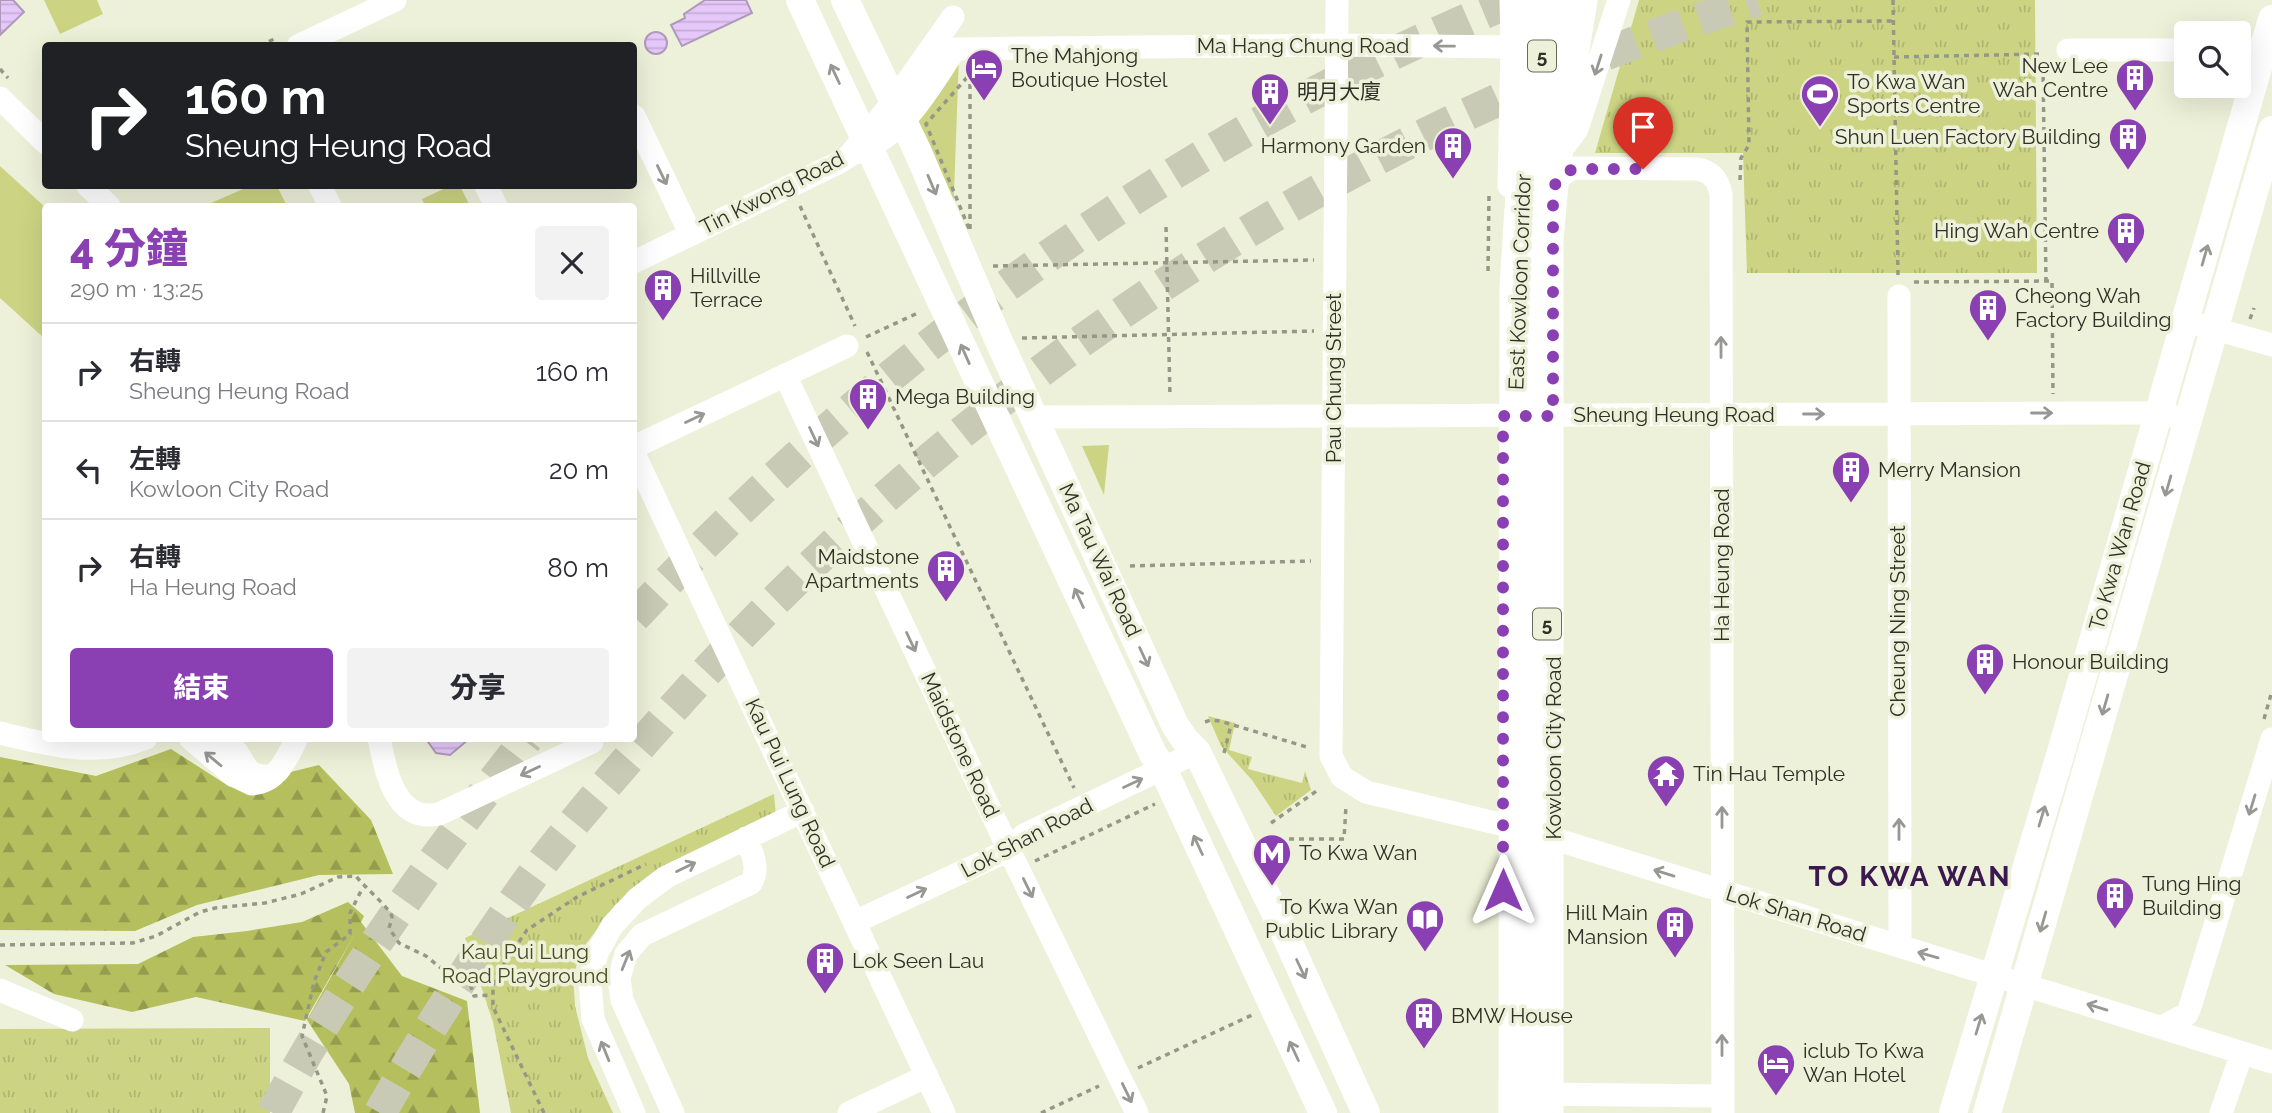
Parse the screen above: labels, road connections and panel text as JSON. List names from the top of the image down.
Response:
{
  "streets": {
    "highway": ["5", "East Kowloon Corridor"],
    "main road": ["To Kwa Wan Road", "Ma Tau Wai Road"],
    "street": [
      "Ma Hang Chung Road",
      "Tin Kwong Road",
      "Pau Chung Street",
      "Sheung Heung Road",
      "Ha Heung Road",
      "Cheung Ning Street",
      "Maidstone Road",
      "Kowloon City Road",
      "Kau Pui Lung Road",
      "Lok Shan Road"
    ]
  },
  "crossings": [
    ["Ma Hang Chung Road", "Pau Chung Street"],
    ["Tin Kwong Road", "Ma Tau Wai Road"],
    ["East Kowloon Corridor", "Kowloon City Road"],
    ["Pau Chung Street", "Sheung Heung Road"],
    ["Pau Chung Street", "Lok Shan Road"],
    ["Sheung Heung Road", "To Kwa Wan Road"],
    ["Sheung Heung Road", "Ma Tau Wai Road"],
    ["Sheung Heung Road", "Ha Heung Road"],
    ["Sheung Heung Road", "Cheung Ning Street"],
    ["Sheung Heung Road", "Kowloon City Road"],
    ["To Kwa Wan Road", "Lok Shan Road"],
    ["Ma Tau Wai Road", "Lok Shan Road"],
    ["Ha Heung Road", "Kowloon City Road"],
    ["Ha Heung Road", "Lok Shan Road"],
    ["Cheung Ning Street", "Lok Shan Road"],
    ["Maidstone Road", "Lok Shan Road"],
    ["Kowloon City Road", "Lok Shan Road"],
    ["Kau Pui Lung Road", "Lok Shan Road"]
  ],
  "one_way": [
    "Sheung Heung Road",
    "Ha Heung Road",
    "Cheung Ning Street",
    "Maidstone Road"
  ],
  "districts": ["TO KWA WAN"],
  "parks": ["Kau Pui Lung Road Playground"],
  "places": {
    "hotel": ["The Mahjong Boutique Hostel", "iclub To Kwa Wan Hotel"],
    "building": [
      "New Lee Wah Centre",
      "明月大廈",
      "Shun Luen Factory Building",
      "Harmony Garden",
      "Hing Wah Centre",
      "Hillville Terrace",
      "Cheong Wah Factory Building",
      "Mega Building",
      "Merry Mansion",
      "Maidstone Apartments",
      "Honour Building",
      "Tung Hing Building",
      "Hill Main Mansion",
      "Lok Seen Lau",
      "BMW House"
    ],
    "sports": ["To Kwa Wan Sports Centre"],
    "temple": ["Tin Hau Temple"],
    "metro station": ["To Kwa Wan"],
    "library": ["To Kwa Wan Public Library"]
  },
  "page": {
    "turn": ["160 m", "Sheung Heung Road"],
    "heading": ["4 分鐘", "290 m · 13:25"],
    "list": [
      {
        "name": "右轉",
        "note": "Sheung Heung Road",
        "value": "160 m"
      },
      {
        "name": "左轉",
        "note": "Kowloon City Road",
        "value": "20 m"
      },
      {
        "name": "右轉",
        "note": "Ha Heung Road",
        "value": "80 m"
      }
    ],
    "buttons": ["結束", "分享"]
  }
}
